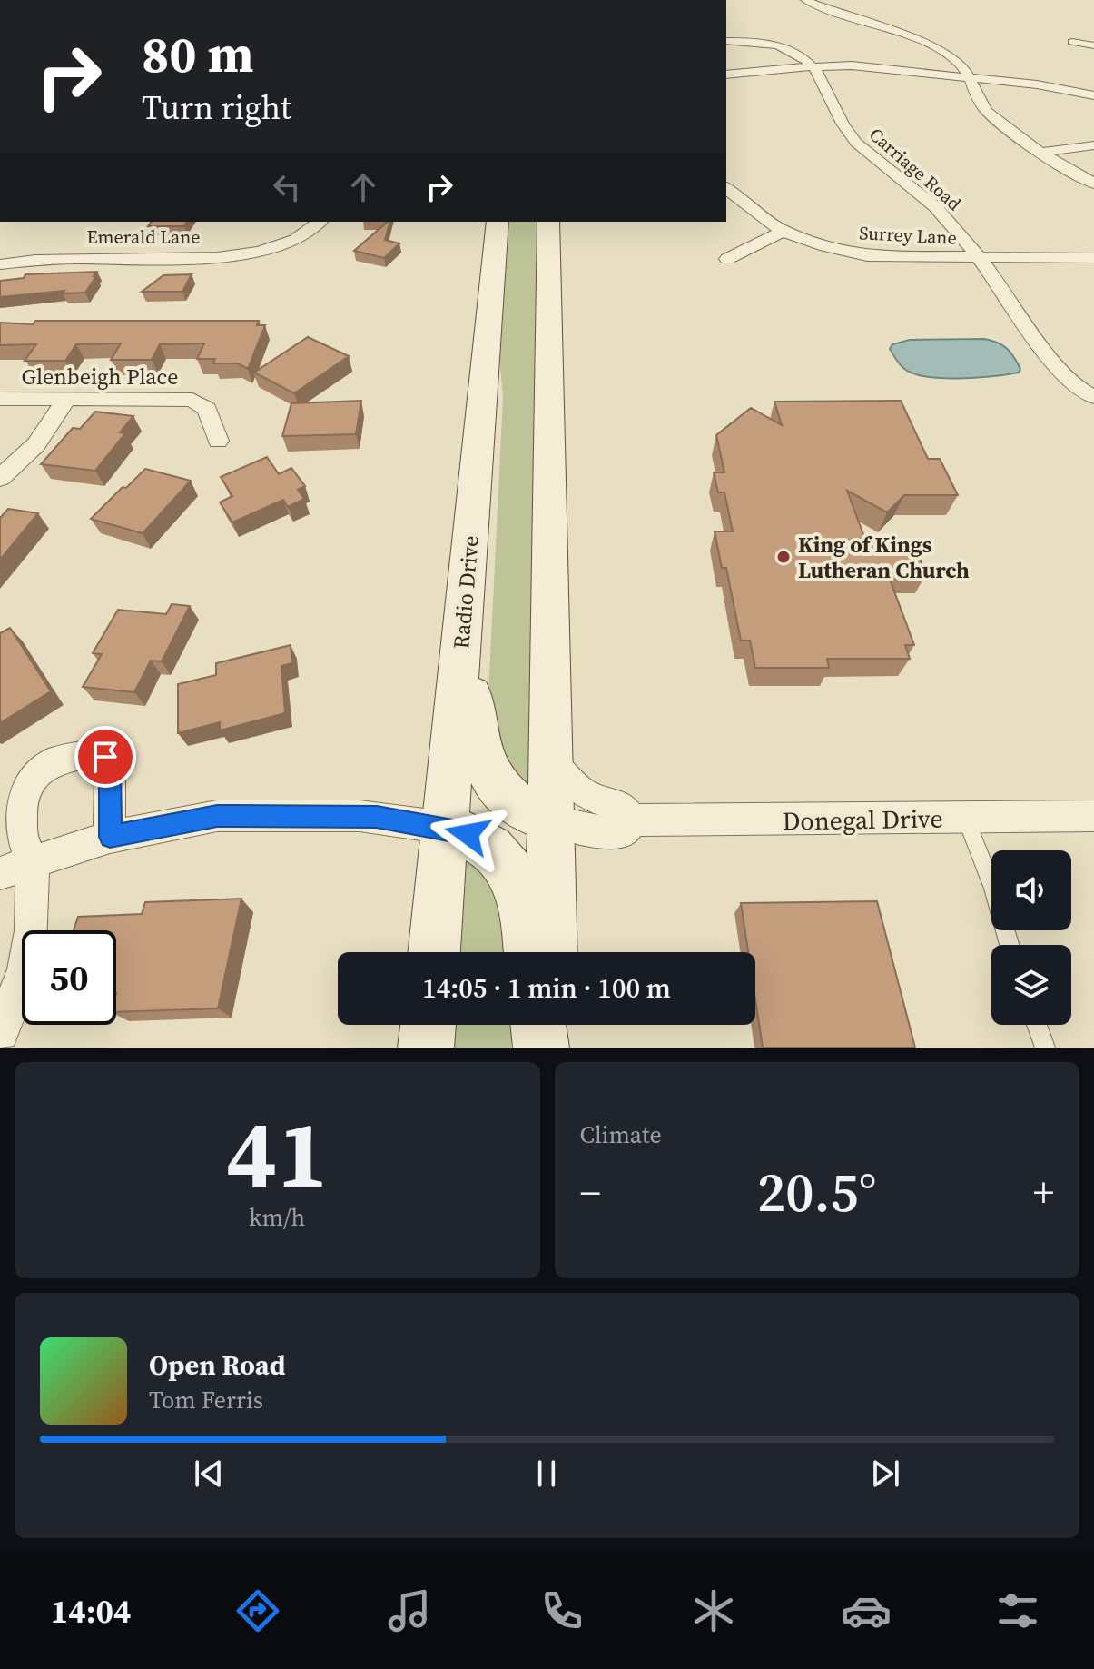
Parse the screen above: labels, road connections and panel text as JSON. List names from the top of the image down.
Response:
{
  "streets": {
    "main road": ["Radio Drive"],
    "street": [
      "Carriage Road",
      "Surrey Lane",
      "Emerald Lane",
      "Glenbeigh Place",
      "Donegal Drive"
    ]
  },
  "crossings": [
    ["Carriage Road", "Surrey Lane"]
  ],
  "places": ["King of Kings Lutheran Church"],
  "page": {
    "turn": ["80 m", "Turn right"],
    "limit": "50",
    "trip": "14:05 · 1 min · 100 m",
    "tile": [
      ["41", "km/h"],
      "Climate"
    ],
    "heat": ["−", "20.5°", "+"],
    "song": ["Open Road", "Tom Ferris"],
    "tabs": "14:04"
  }
}
